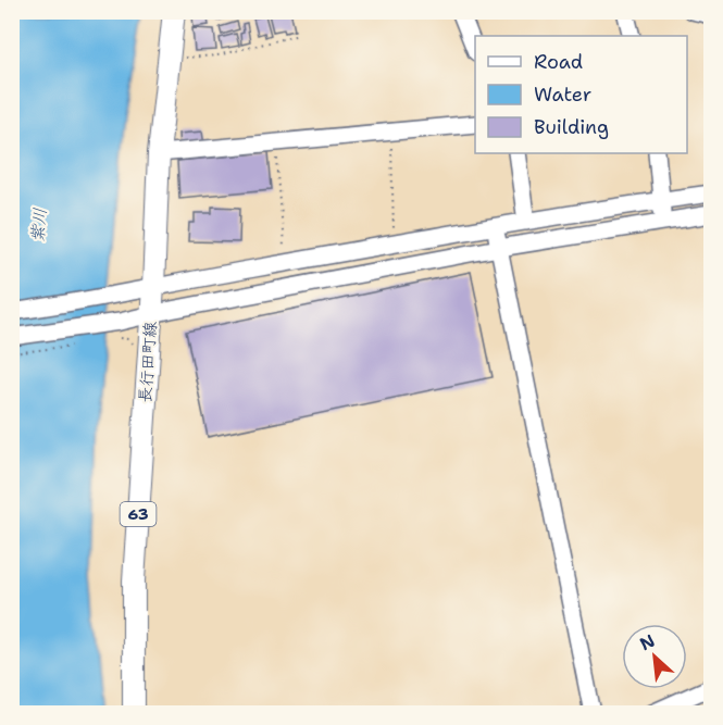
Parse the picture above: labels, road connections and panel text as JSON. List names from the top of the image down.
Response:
{
  "streets": {
    "main road": ["長行田町線", "63"]
  },
  "water": ["紫川"],
  "legend": ["Road", "Water", "Building"],
  "north": "top left"
}
